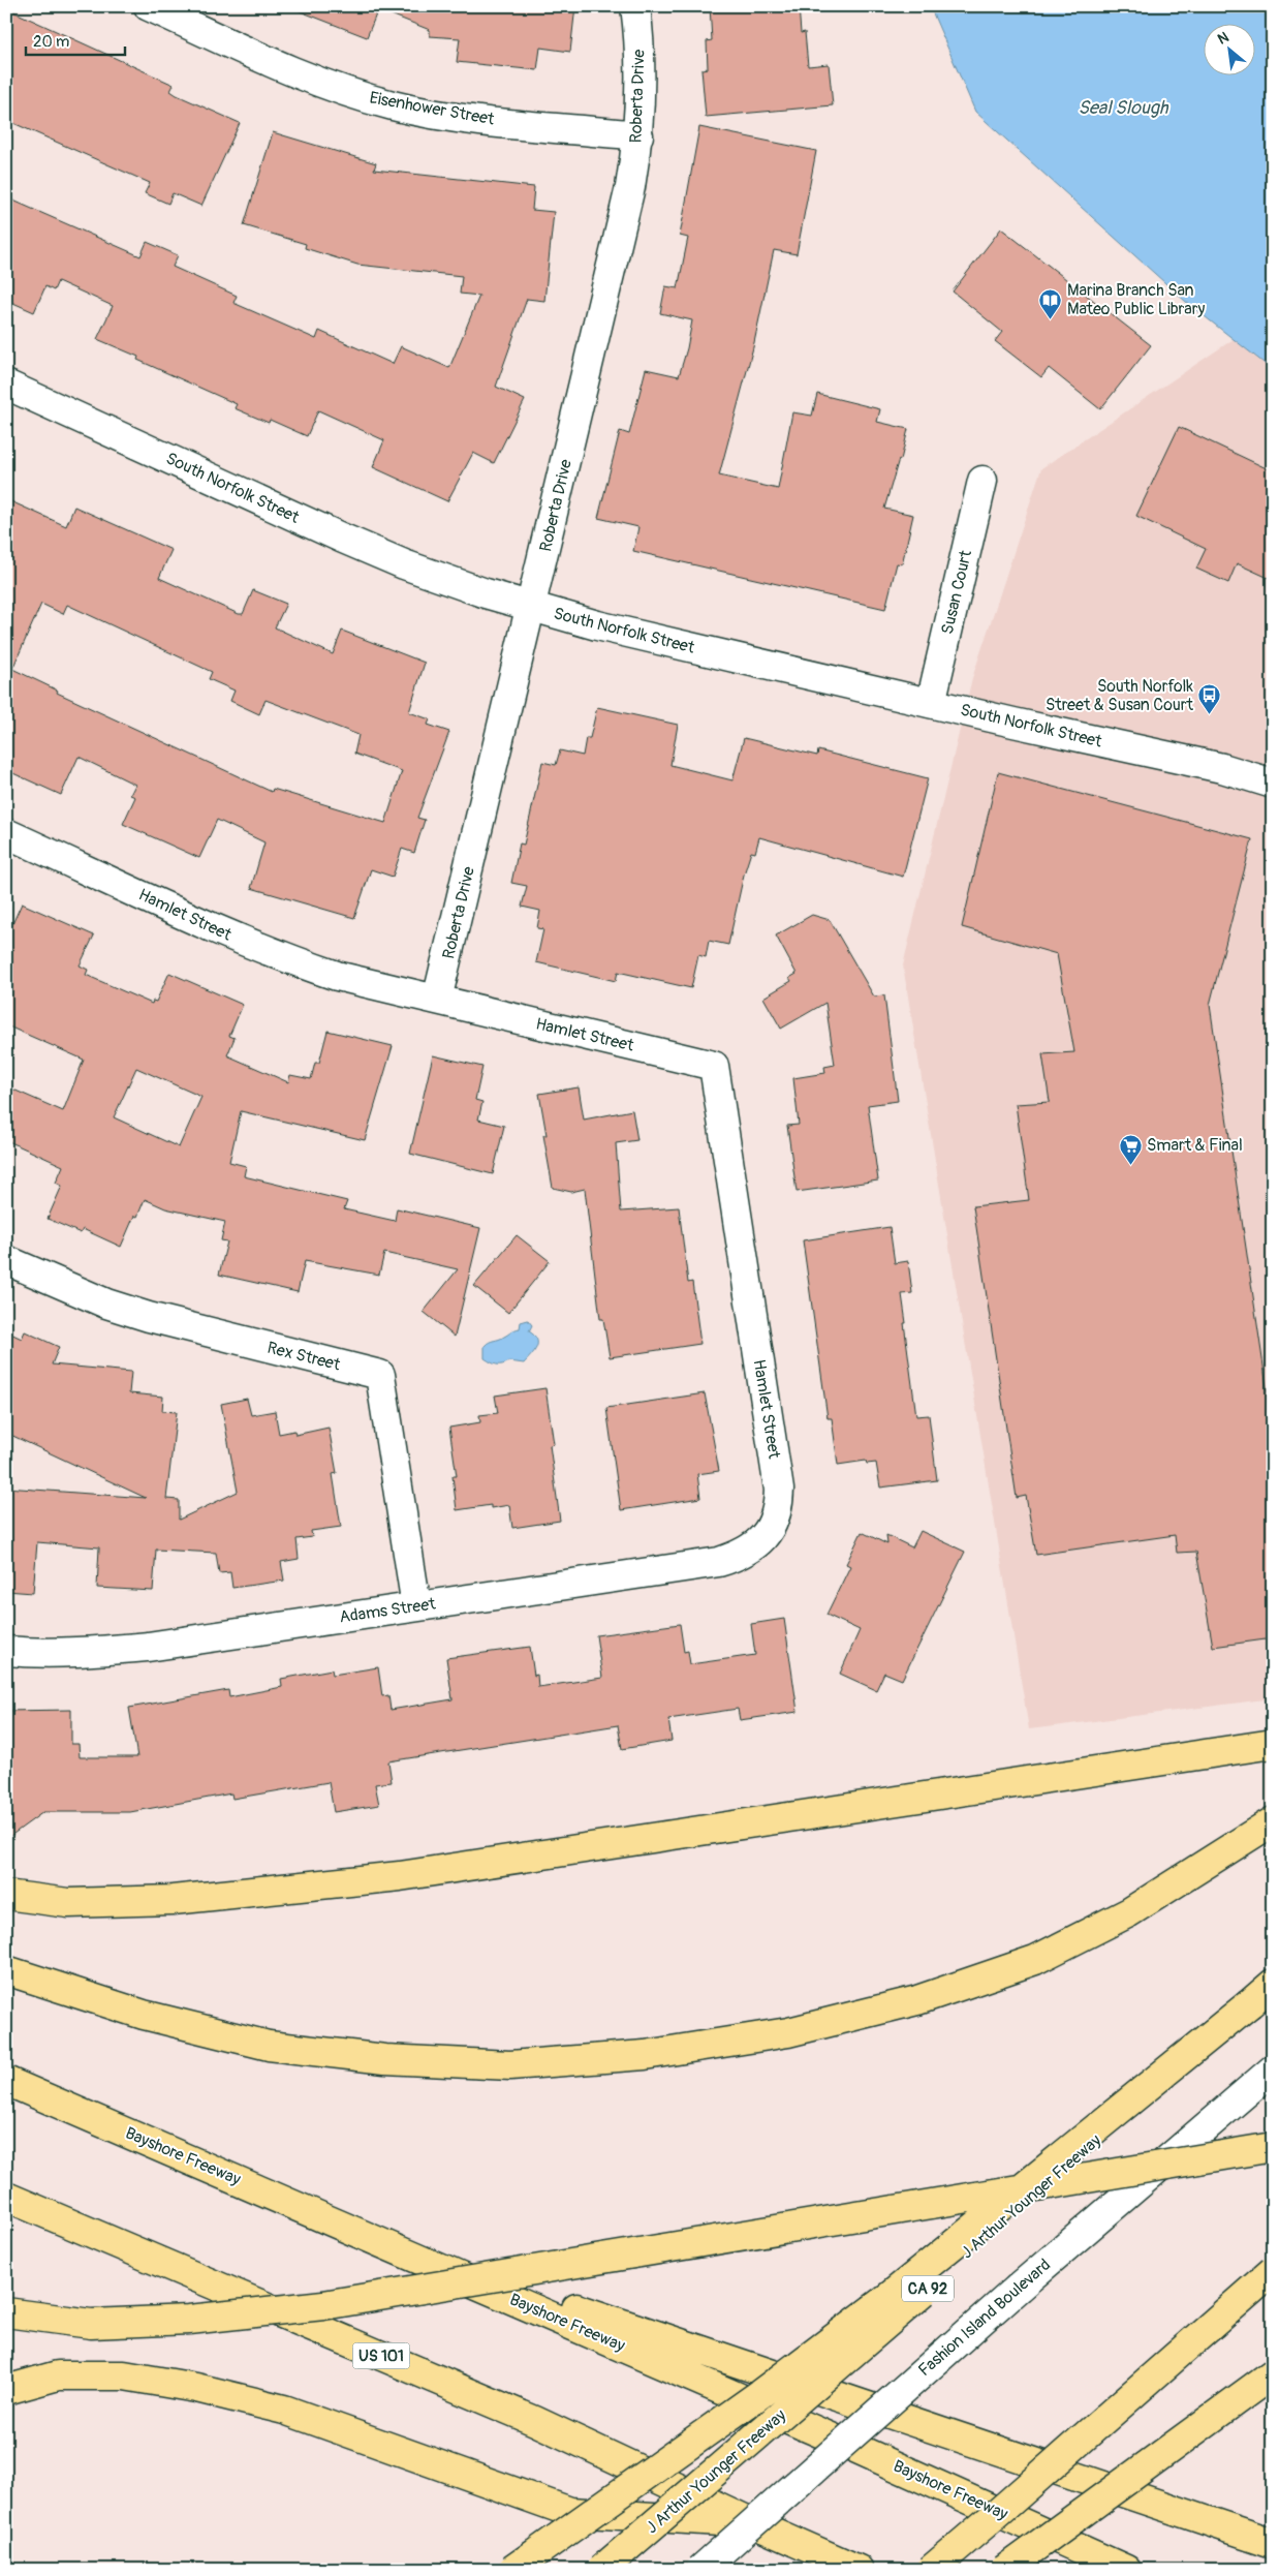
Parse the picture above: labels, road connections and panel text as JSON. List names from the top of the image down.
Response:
{
  "streets": {
    "highway": [
      "Bayshore Freeway",
      "J Arthur Younger Freeway",
      "CA 92",
      "US 101"
    ],
    "street": [
      "Roberta Drive",
      "Eisenhower Street",
      "South Norfolk Street",
      "Susan Court",
      "Hamlet Street",
      "Rex Street",
      "Adams Street",
      "Fashion Island Boulevard"
    ]
  },
  "crossings": [
    ["Roberta Drive", "Eisenhower Street"],
    ["Roberta Drive", "South Norfolk Street"],
    ["Roberta Drive", "Hamlet Street"],
    ["South Norfolk Street", "Susan Court"],
    ["Hamlet Street", "Adams Street"],
    ["Rex Street", "Adams Street"]
  ],
  "water": ["Seal Slough"],
  "places": {
    "library": ["Marina Branch San Mateo Public Library"],
    "bus stop": ["South Norfolk Street & Susan Court"],
    "supermarket": ["Smart & Final"]
  },
  "scale_bar": "20 m",
  "north": "top left"
}
